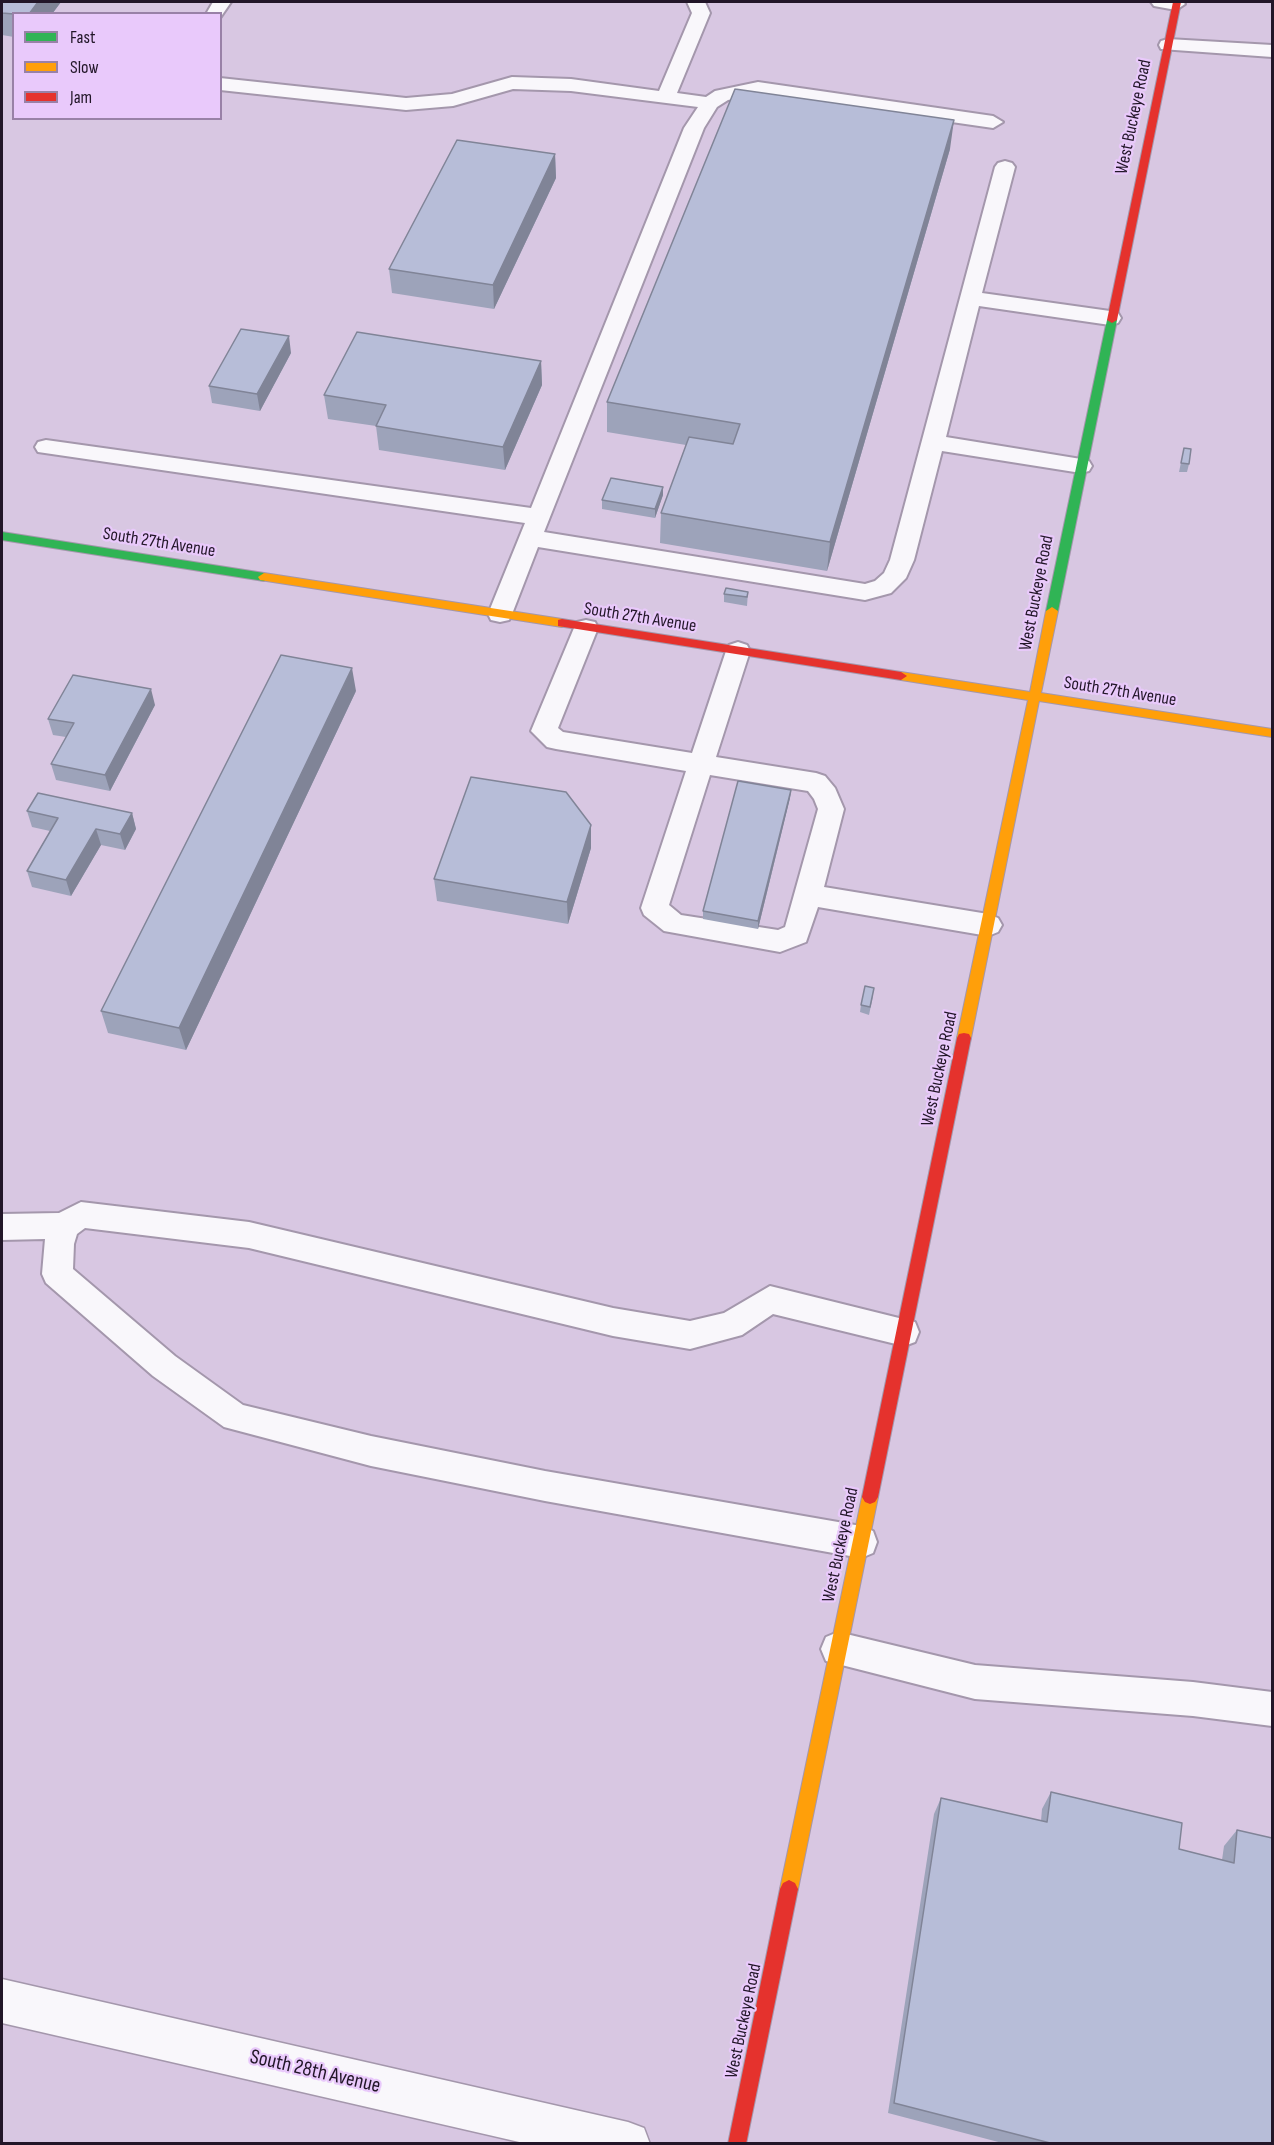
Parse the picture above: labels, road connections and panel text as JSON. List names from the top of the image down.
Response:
{
  "streets": {
    "main road": ["West Buckeye Road", "South 27th Avenue"],
    "street": ["South 28th Avenue"]
  },
  "crossings": [
    ["West Buckeye Road", "South 27th Avenue"]
  ],
  "legend": ["Fast", "Slow", "Jam"]
}
